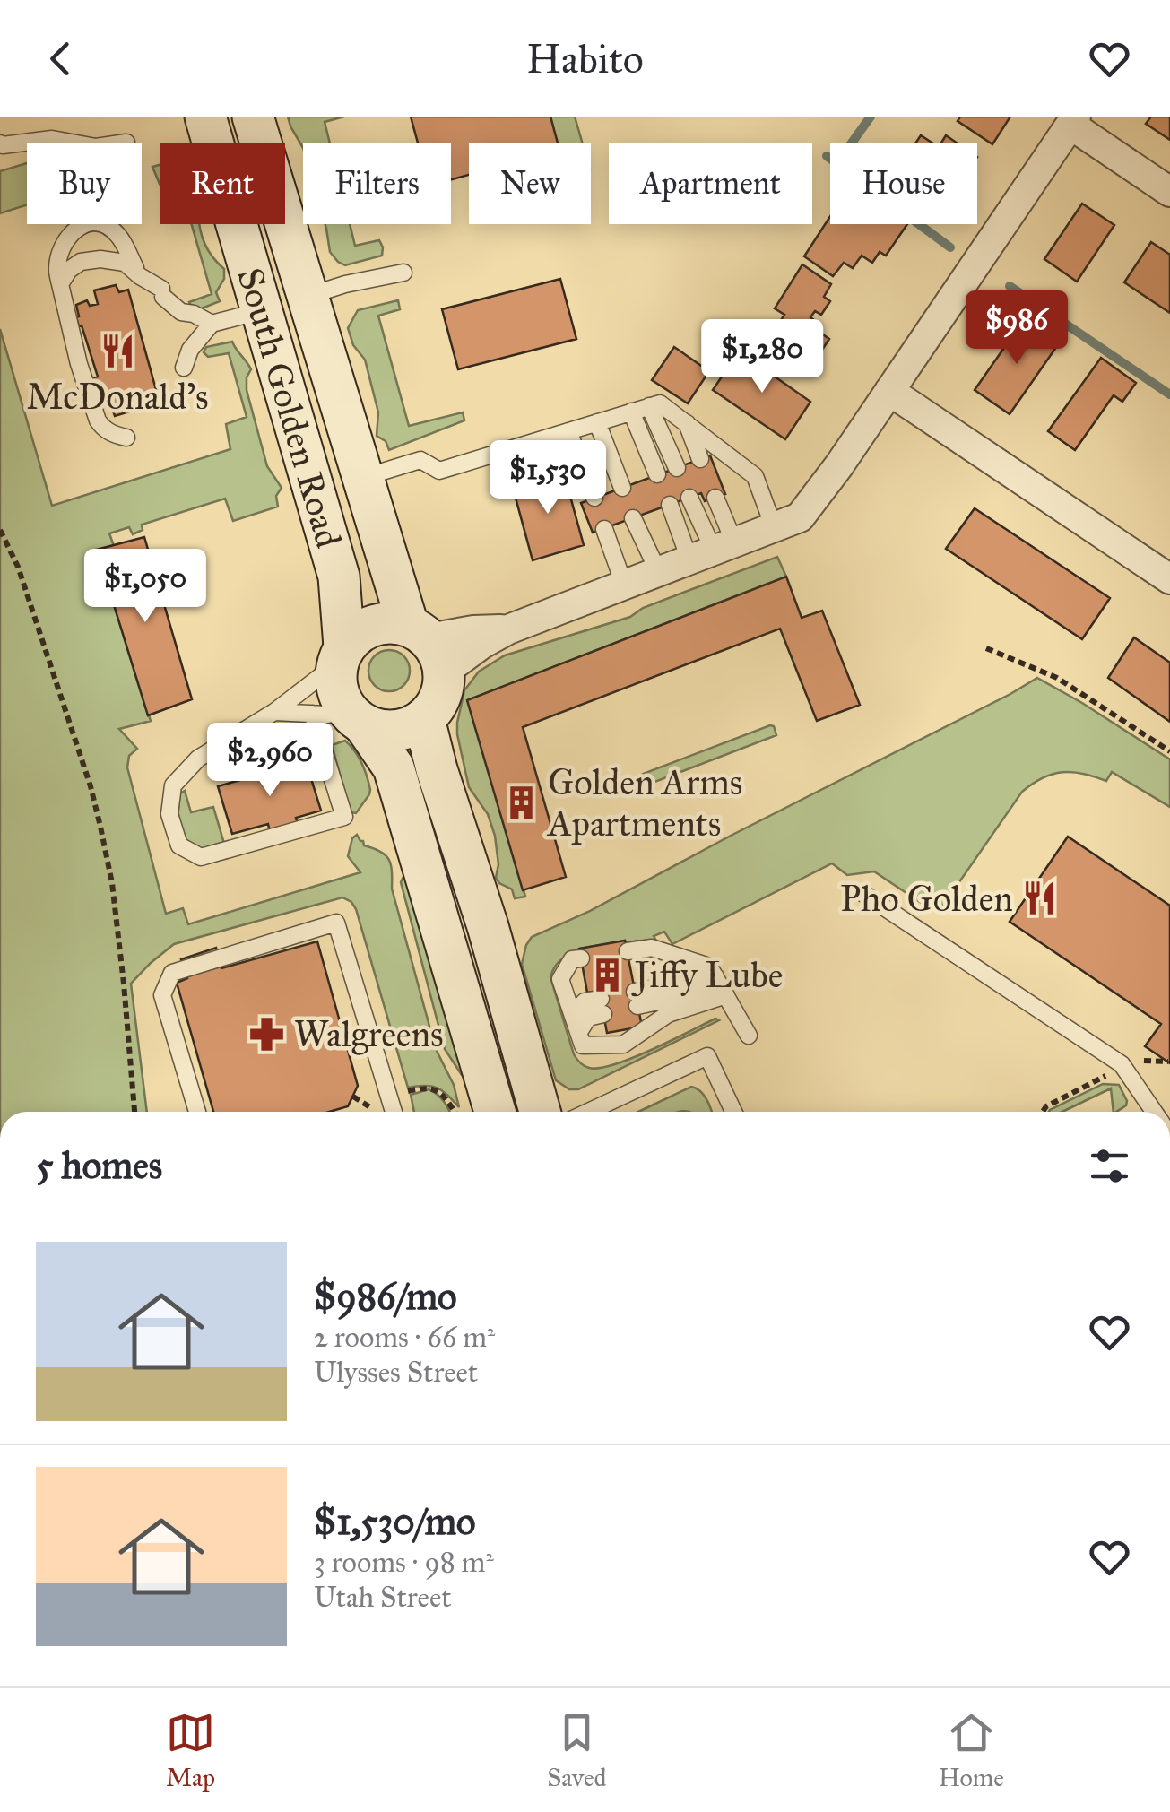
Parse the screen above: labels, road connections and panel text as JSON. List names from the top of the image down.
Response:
{
  "streets": {
    "main road": ["South Golden Road"]
  },
  "places": {
    "restaurant": ["McDonald's", "Pho Golden"],
    "building": ["Golden Arms Apartments", "Jiffy Lube"],
    "pharmacy": ["Walgreens"]
  },
  "page": {
    "header": "Habito",
    "chip": [
      "Buy",
      "Rent",
      "Filters",
      "New",
      "Apartment",
      "House"
    ],
    "price": [
      "$986",
      "$1,280",
      "$1,530",
      "$1,050",
      "$2,960"
    ],
    "heading": "5 homes",
    "list": [
      {
        "name": "$986/mo",
        "note": "2 rooms · 66 m² · Ulysses Street"
      },
      {
        "name": "$1,530/mo",
        "note": "3 rooms · 98 m² · Utah Street"
      }
    ],
    "tabs": ["Map", "Saved", "Home"]
  }
}
